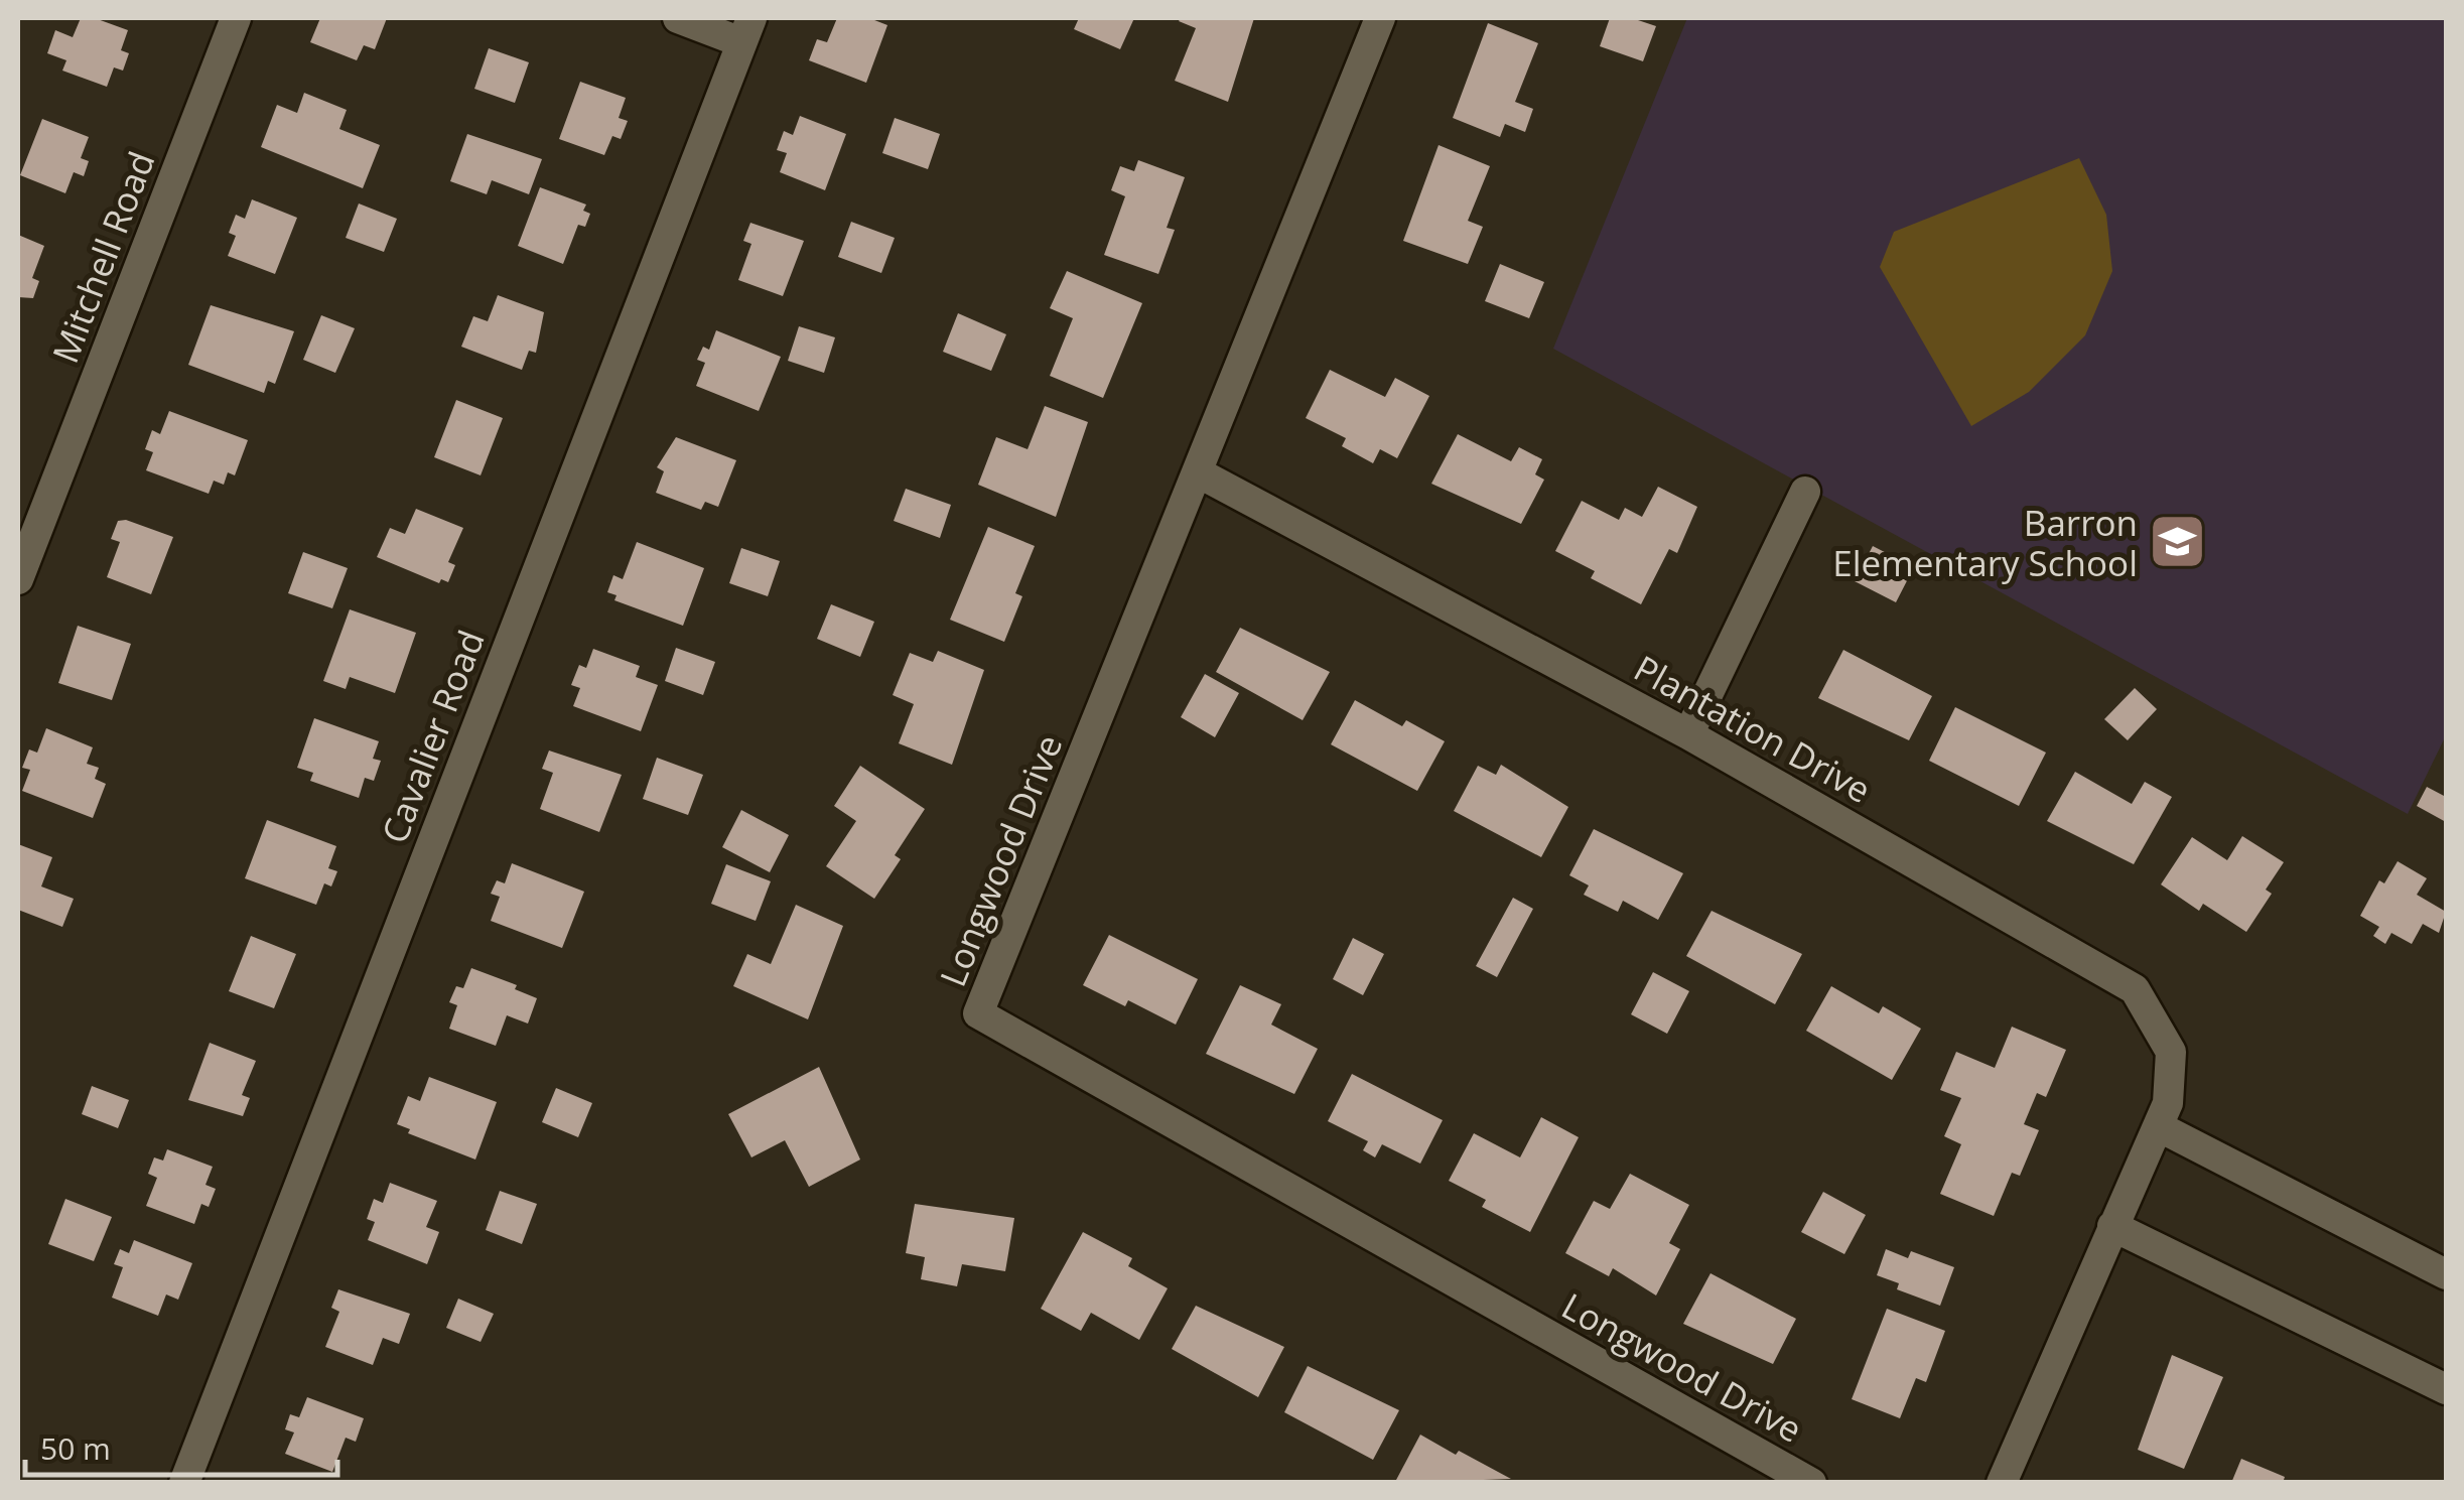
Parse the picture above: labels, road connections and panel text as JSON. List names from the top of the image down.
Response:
{
  "streets": {
    "street": [
      "Mitchell Road",
      "Plantation Drive",
      "Cavalier Road",
      "Longwood Drive"
    ]
  },
  "crossings": [
    ["Plantation Drive", "Longwood Drive"]
  ],
  "places": {
    "school or university": ["Barron Elementary School"]
  },
  "scale_bar": "50 m"
}
